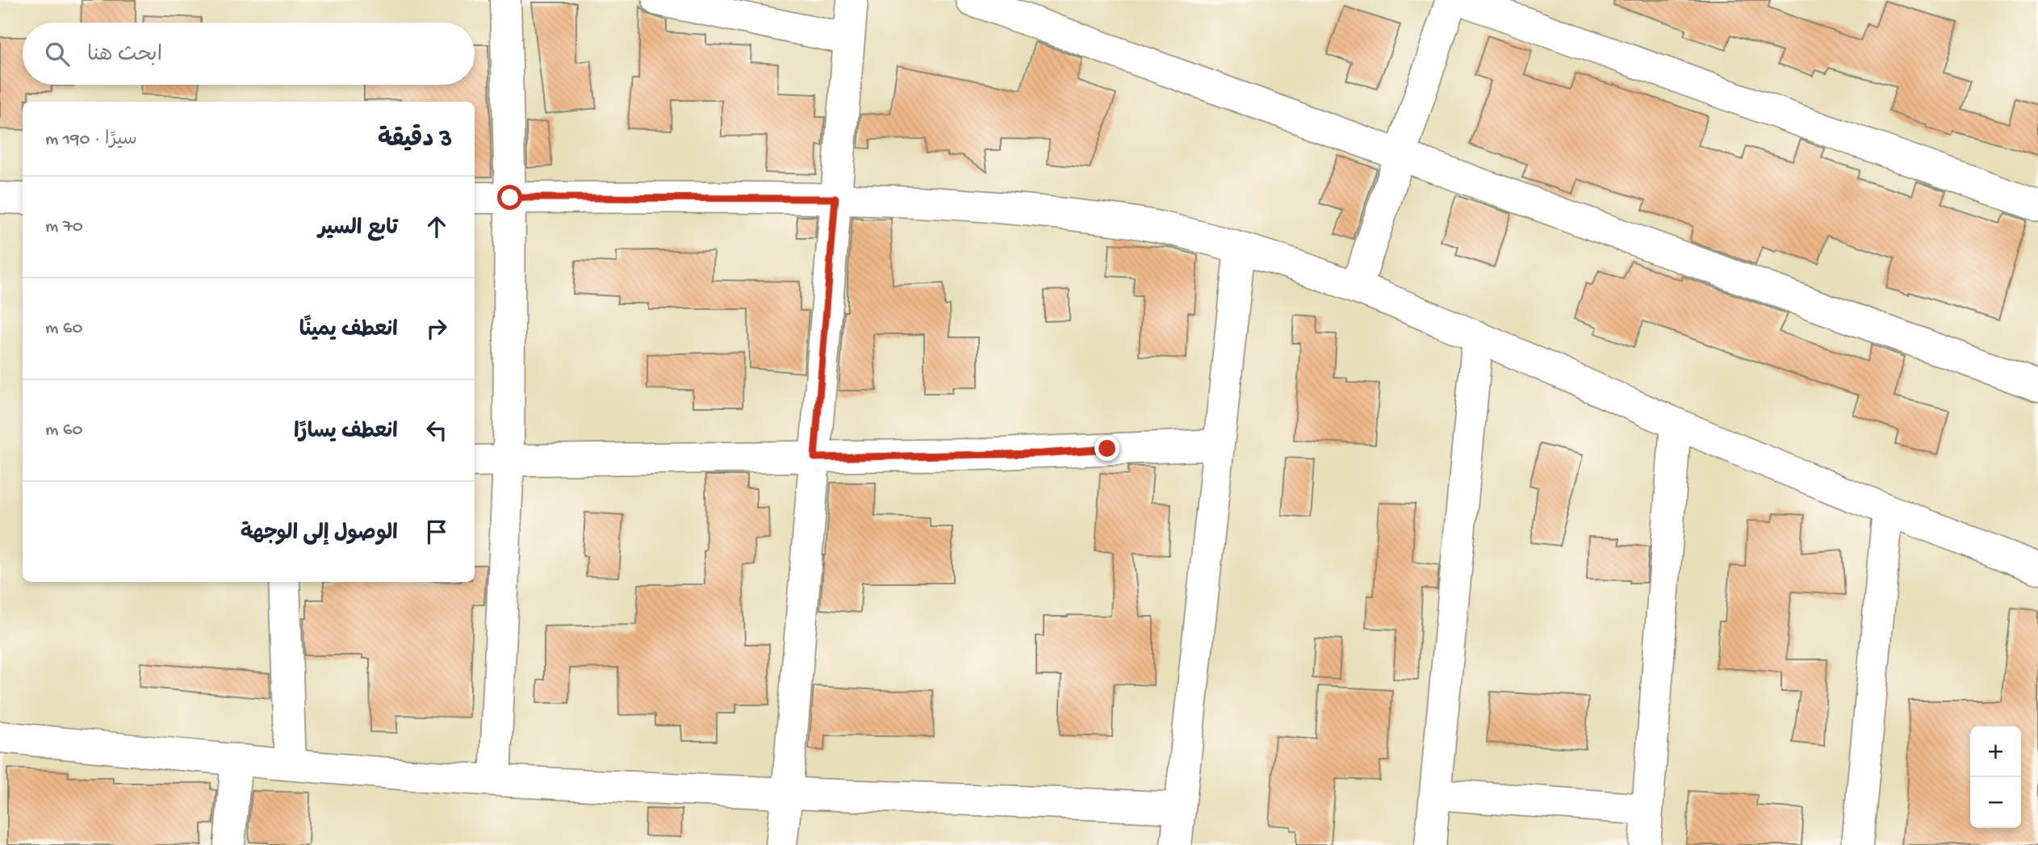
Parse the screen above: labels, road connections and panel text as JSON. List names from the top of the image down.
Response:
{
  "page": {
    "search": "ابحث هنا",
    "heading": ["3 دقيقة", "سيرًا · 190 m"],
    "list": [
      ["تابع السير", "70 m"],
      ["انعطف يمينًا", "60 m"],
      ["انعطف يسارًا", "60 m"],
      "الوصول إلى الوجهة"
    ],
    "map_buttons": ["+", "−"]
  }
}
